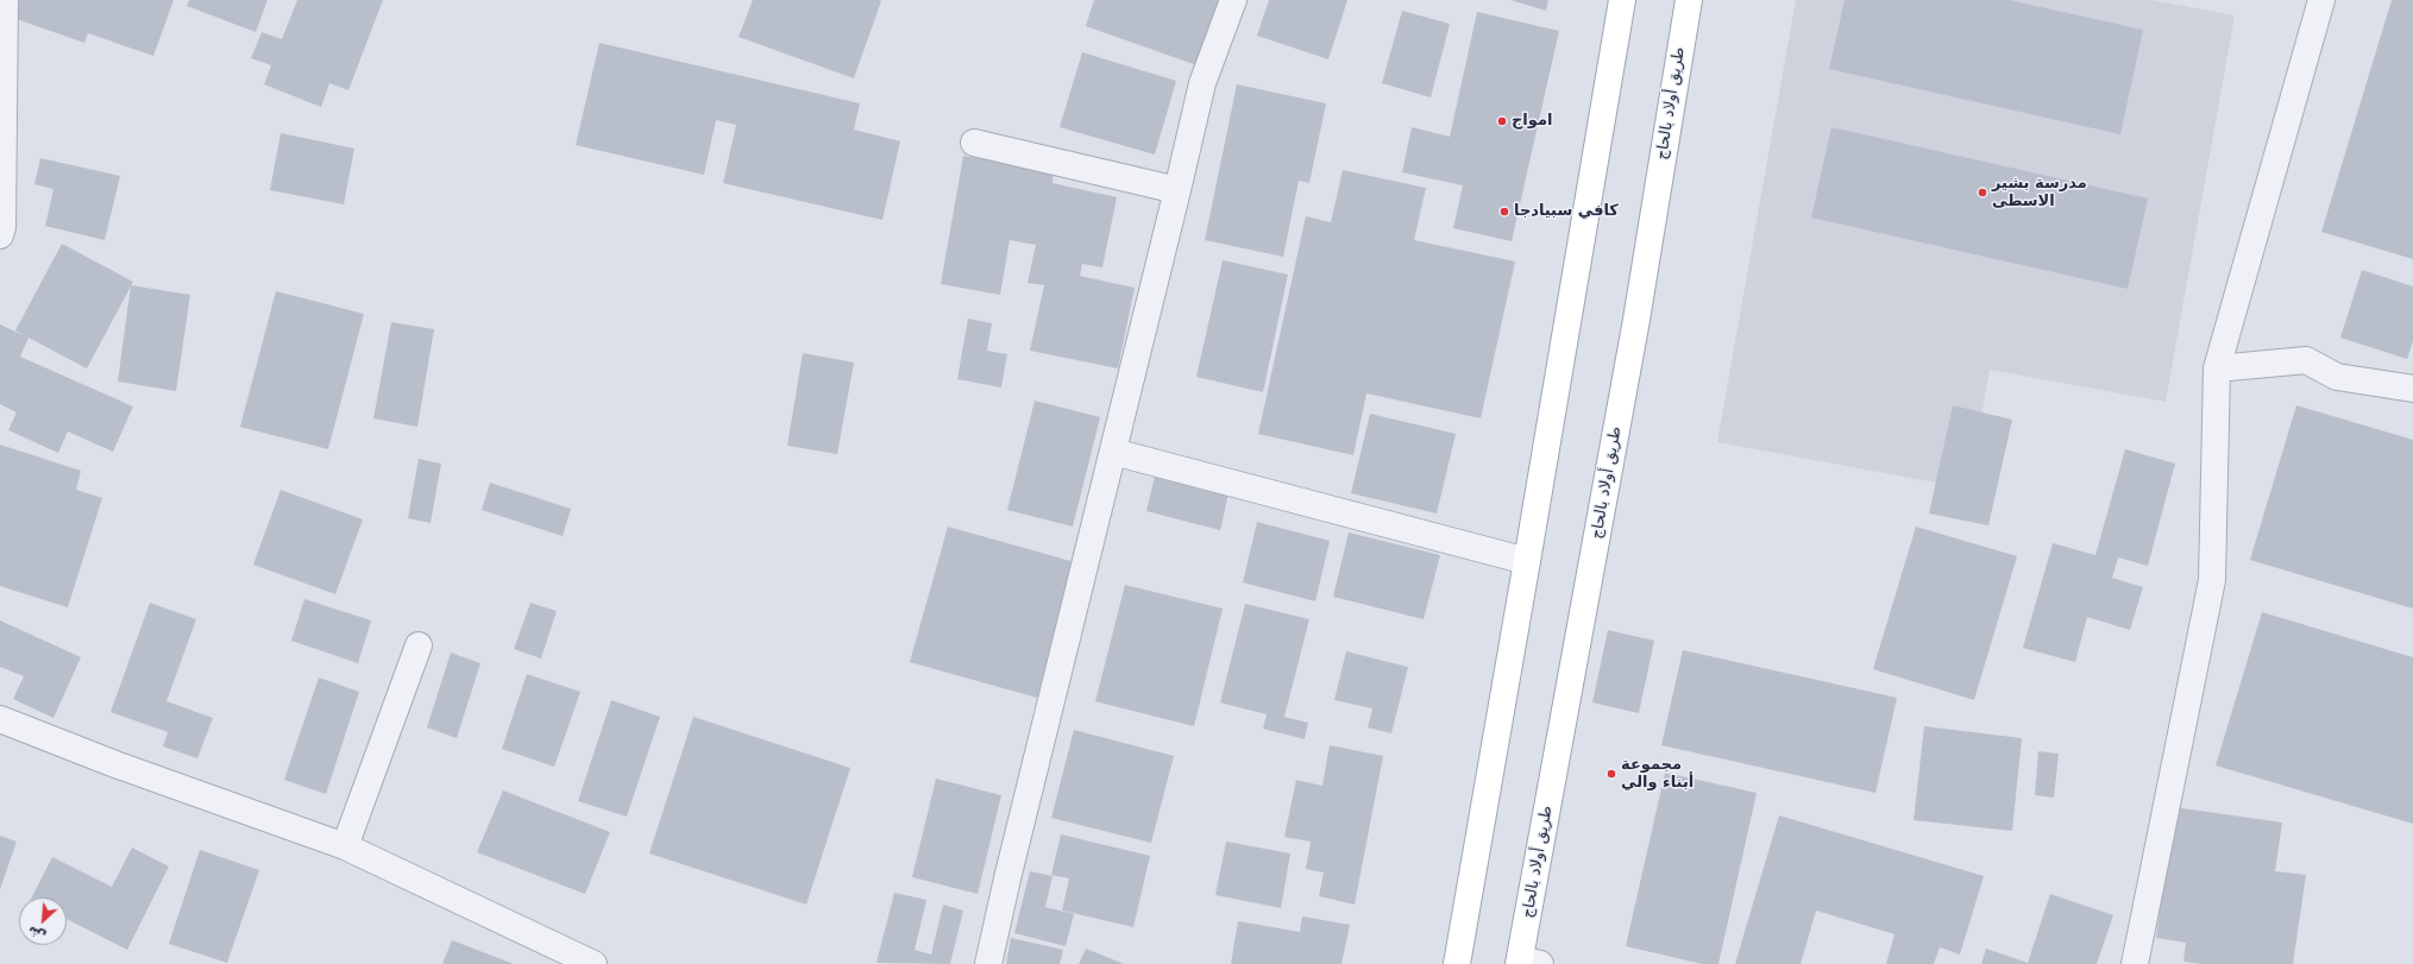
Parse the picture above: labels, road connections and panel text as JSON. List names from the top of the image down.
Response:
{
  "streets": {
    "main road": ["طريق أولاد بالحاج"]
  },
  "places": [
    "امواج",
    "مدرسة بشير الاسطى",
    "كافي سبيادجا",
    "مجموعة أبناء والي"
  ],
  "north": "bottom left"
}
